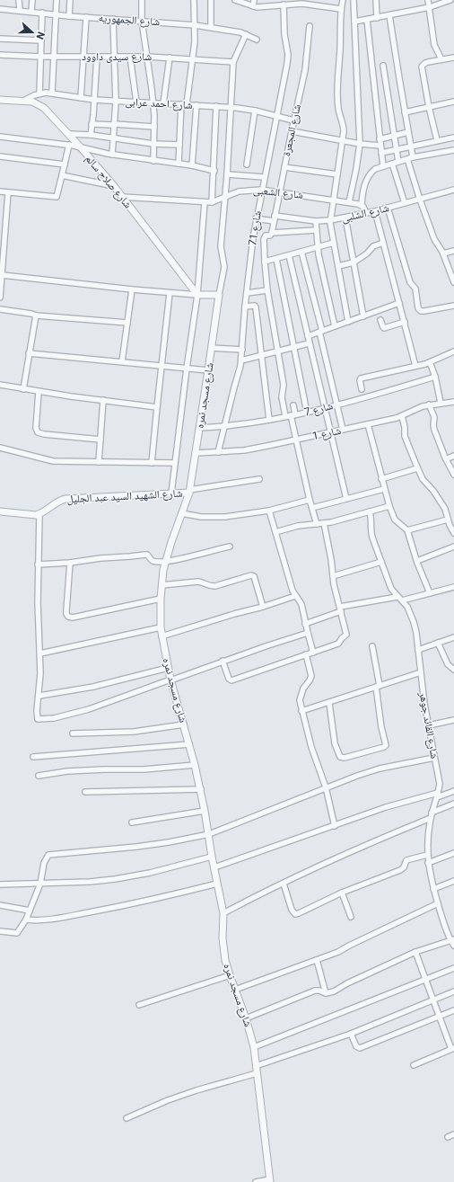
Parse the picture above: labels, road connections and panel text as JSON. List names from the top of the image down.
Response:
{
  "streets": {
    "street": [
      "شارع الجمهوريه",
      "شارع سيدى داوود",
      "شارع احمد عرابى",
      "شارع المجعرة",
      "شارع صلاح سالم",
      "شارع الشعبى",
      "شارع الشلبى",
      "شارع 71",
      "شارع مسجد نمره",
      "شارع 7",
      "شارع 1",
      "شارع الشهيد السيد عبد الجليل",
      "شارع القائد جوهر"
    ]
  },
  "crossings": [
    ["شارع سيدى داوود", "شارع مسجد نمره"],
    ["شارع احمد عرابى", "شارع المجعرة"],
    ["شارع احمد عرابى", "شارع صلاح سالم"],
    ["شارع احمد عرابى", "شارع 71"],
    ["شارع احمد عرابى", "شارع مسجد نمره"],
    ["شارع المجعرة", "شارع الشعبى"],
    ["شارع المجعرة", "شارع الشلبى"],
    ["شارع الشعبى", "شارع 71"],
    ["شارع الشعبى", "شارع مسجد نمره"],
    ["شارع الشلبى", "شارع 71"],
    ["شارع 71", "شارع 7"],
    ["شارع 71", "شارع 1"],
    ["شارع مسجد نمره", "شارع 7"],
    ["شارع مسجد نمره", "شارع 1"],
    ["شارع مسجد نمره", "شارع الشهيد السيد عبد الجليل"]
  ],
  "north": "right"
}
